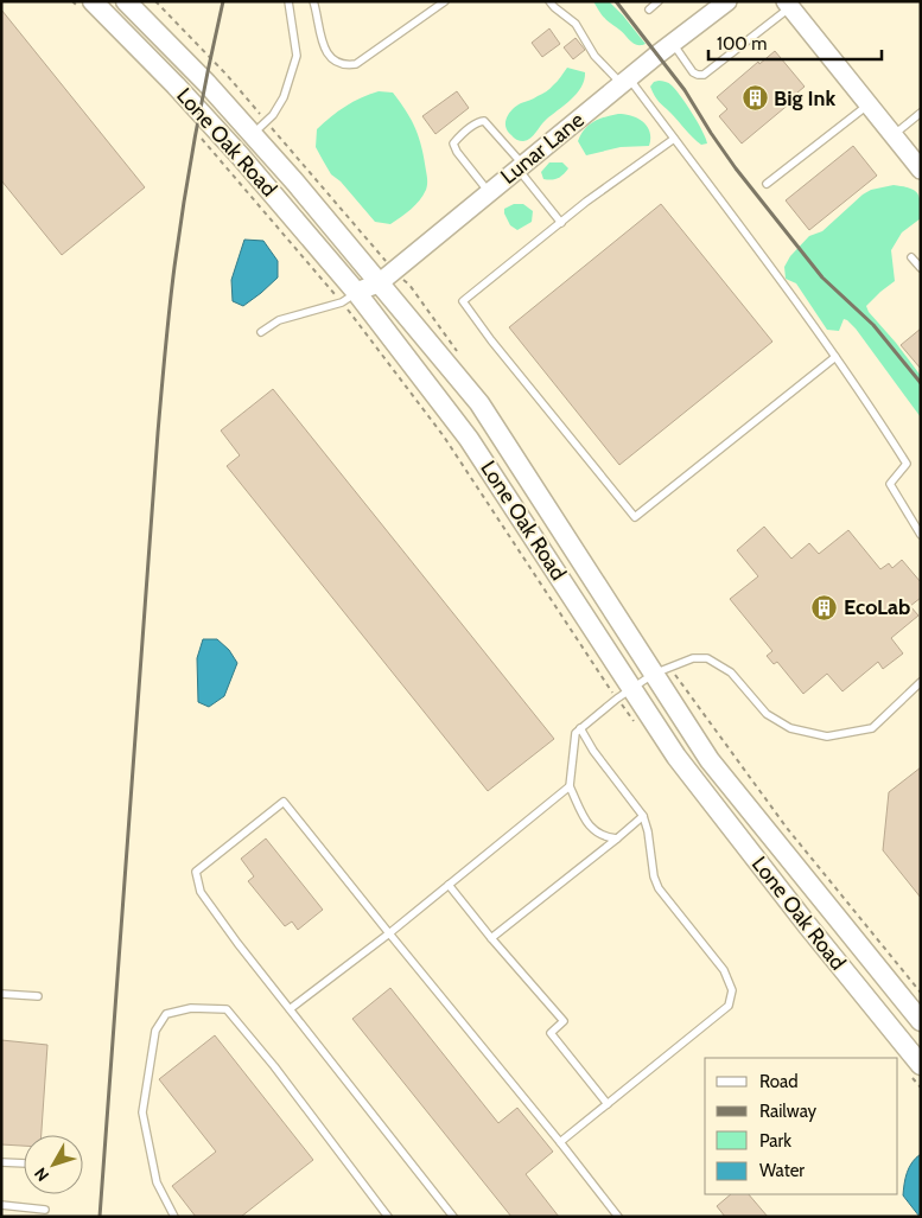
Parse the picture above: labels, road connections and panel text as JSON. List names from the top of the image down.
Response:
{
  "streets": {
    "main road": ["Lone Oak Road"],
    "street": ["Lunar Lane"]
  },
  "crossings": [
    ["Lone Oak Road", "Lunar Lane"]
  ],
  "places": {
    "building": ["Big Ink", "EcoLab"]
  },
  "legend": [
    "Road",
    "Railway",
    "Park",
    "Water"
  ],
  "scale_bar": "100 m",
  "north": "bottom left"
}
